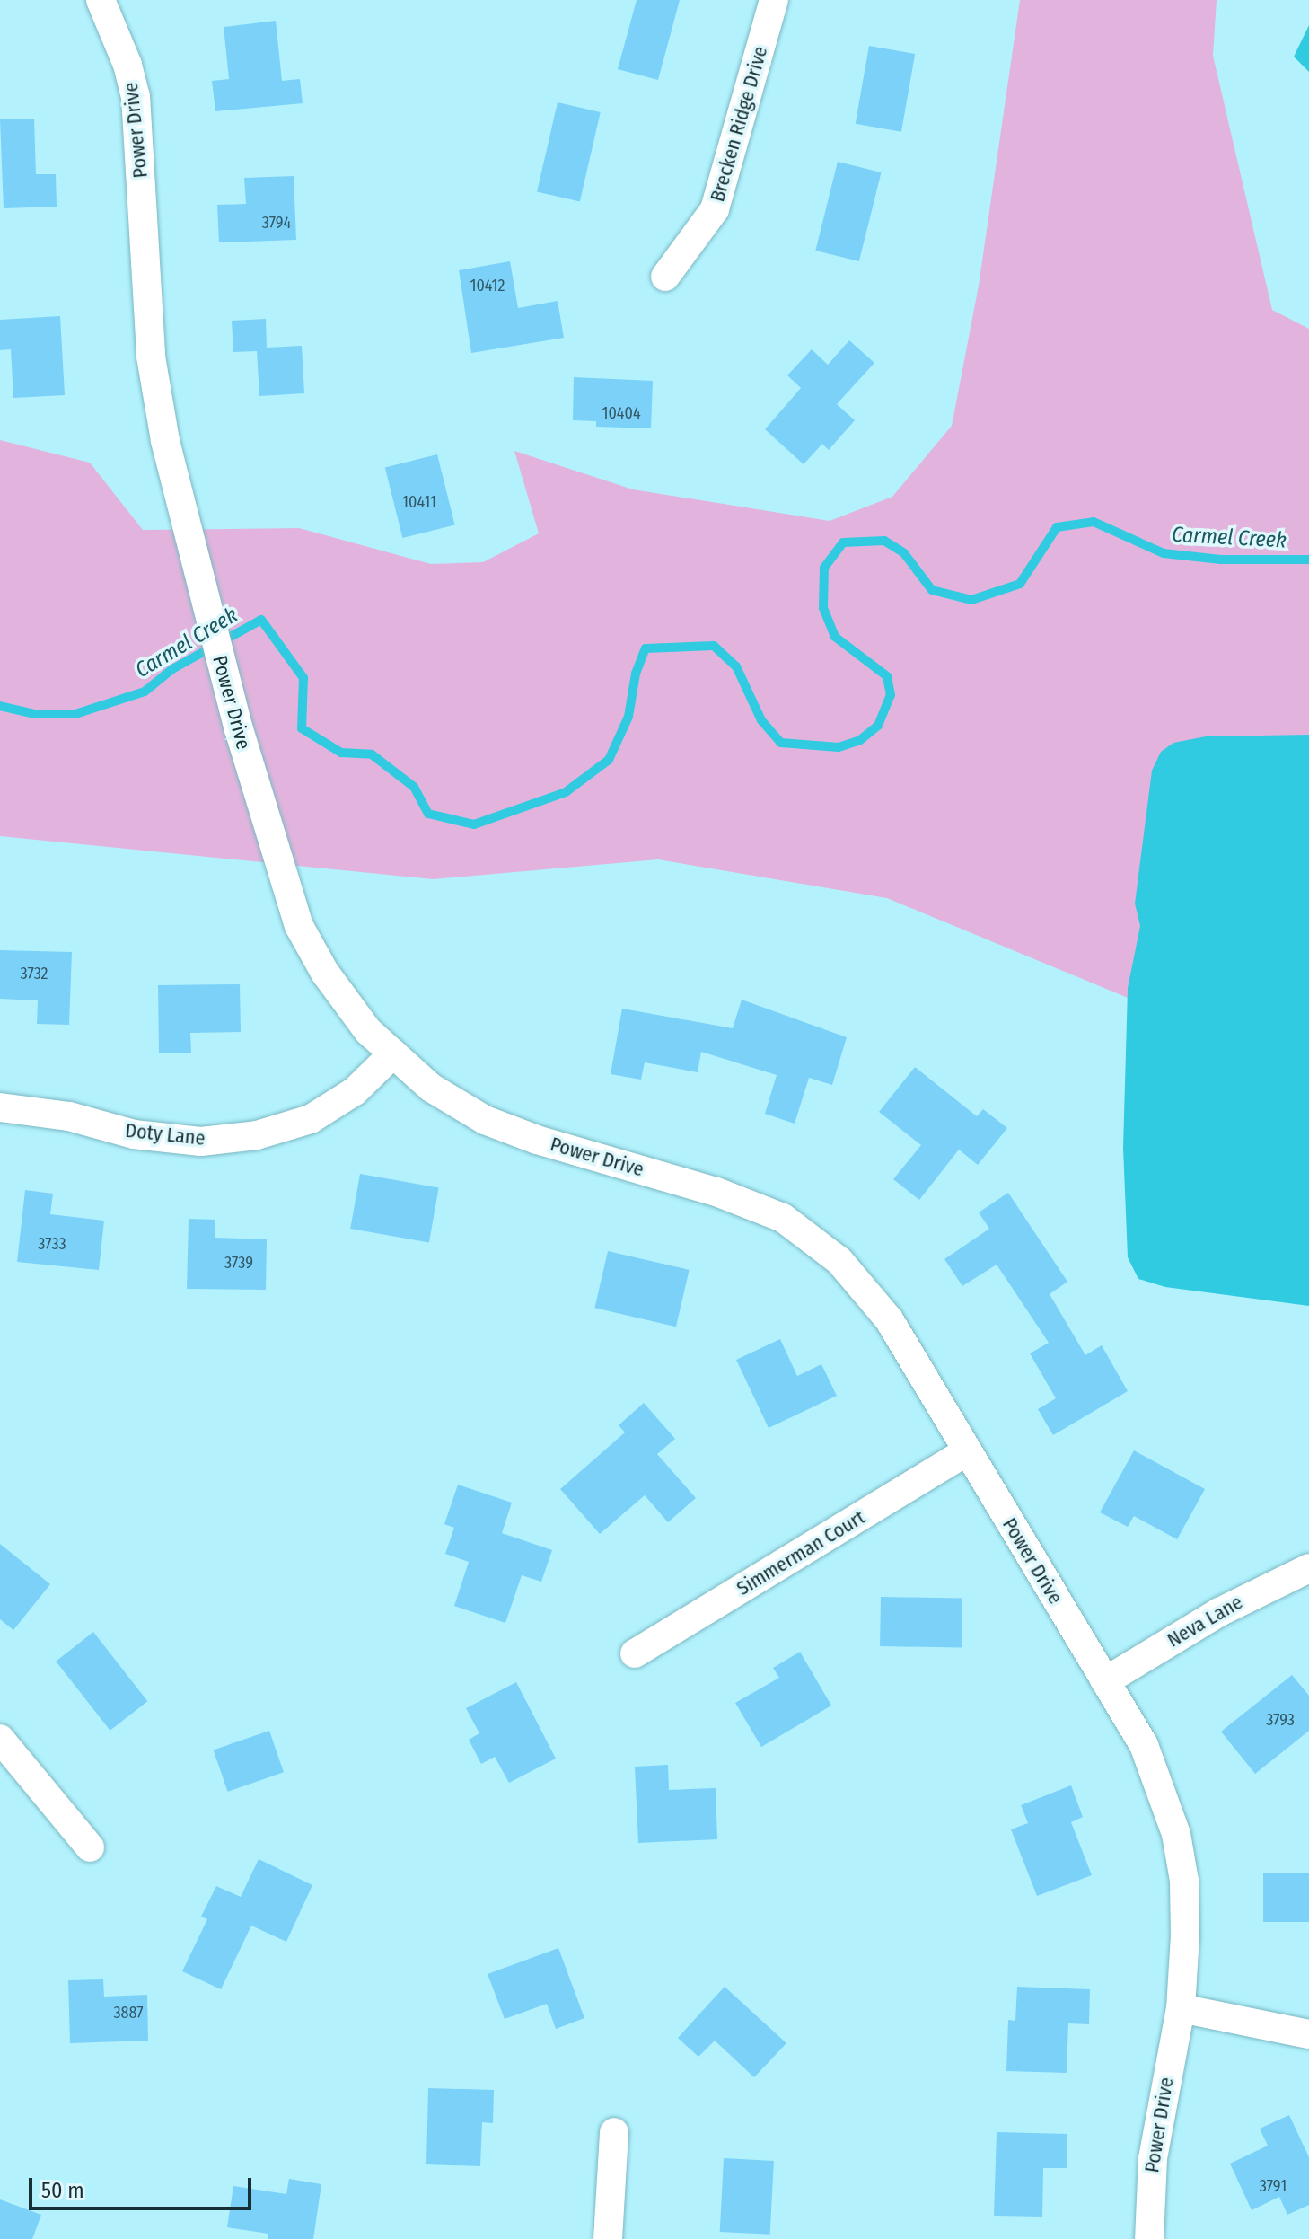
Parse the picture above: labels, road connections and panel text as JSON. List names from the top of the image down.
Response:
{
  "streets": {
    "street": [
      "Brecken Ridge Drive",
      "Power Drive",
      "Doty Lane",
      "Simmerman Court",
      "Neva Lane"
    ]
  },
  "crossings": [
    ["Power Drive", "Doty Lane"],
    ["Power Drive", "Simmerman Court"],
    ["Power Drive", "Neva Lane"]
  ],
  "water": ["Carmel Creek"],
  "house_numbers": [
    "3794",
    "10412",
    "10404",
    "10411",
    "3732",
    "3733",
    "3739",
    "3793",
    "3887",
    "3791"
  ],
  "scale_bar": "50 m"
}
